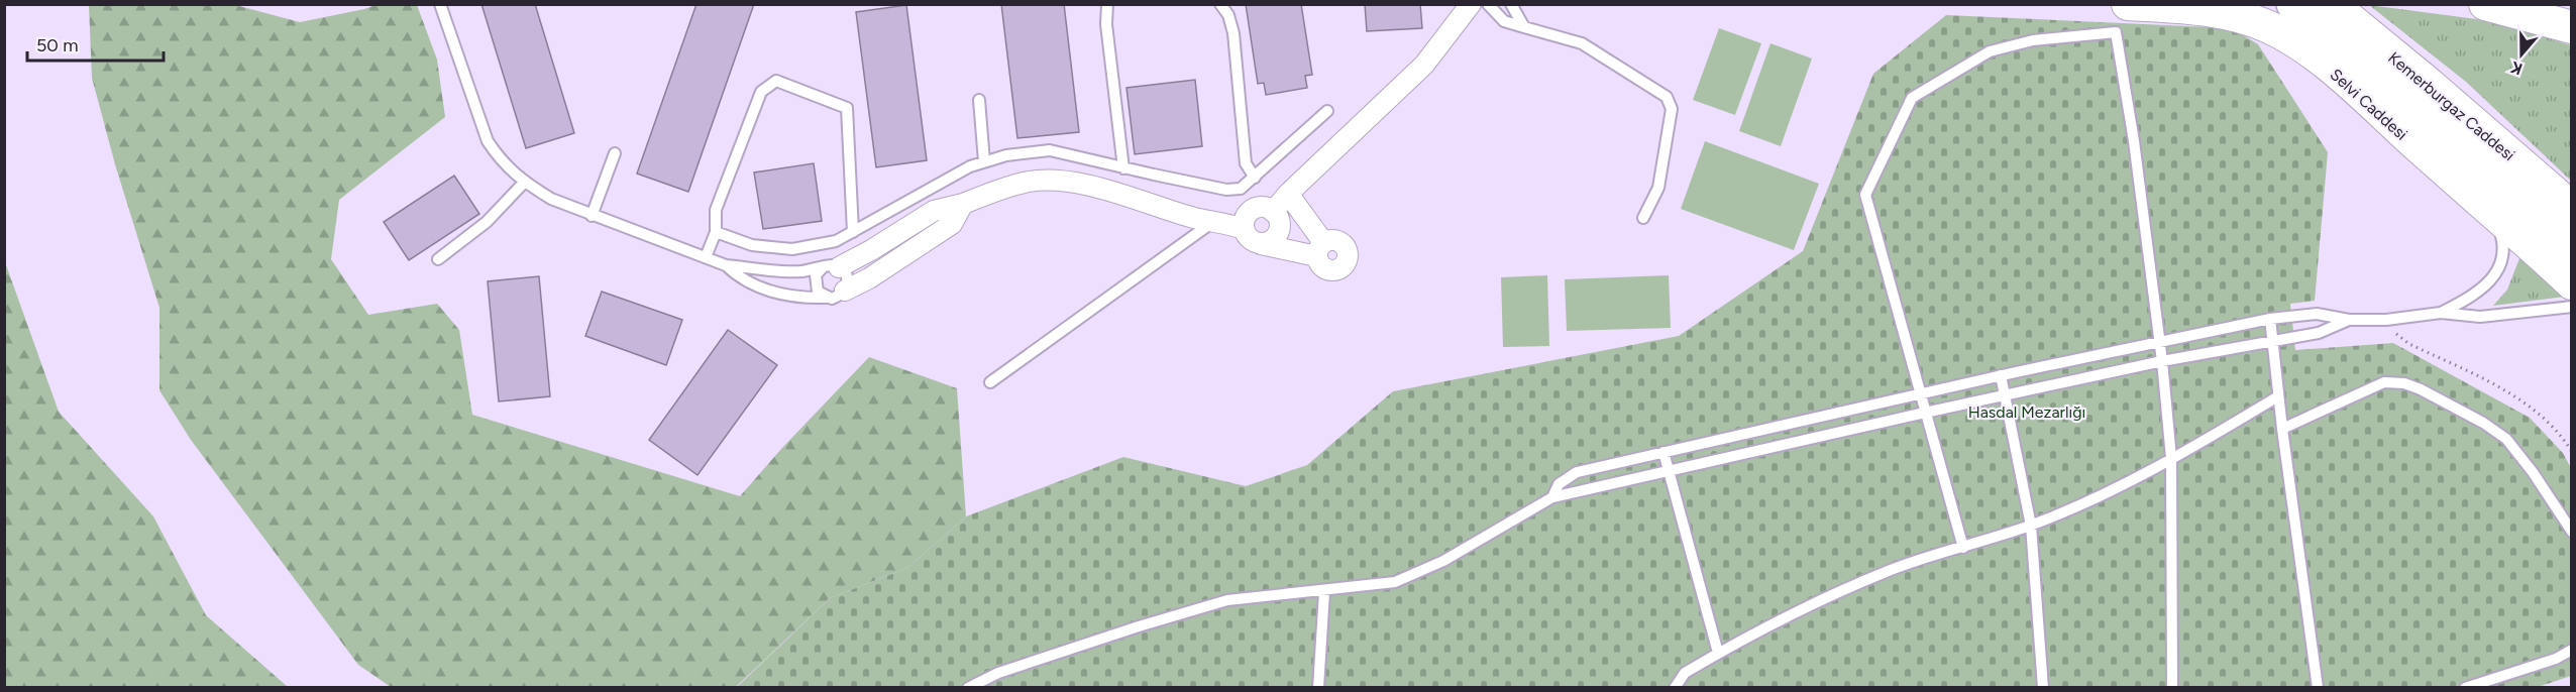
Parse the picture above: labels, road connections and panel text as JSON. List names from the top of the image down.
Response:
{
  "streets": {
    "main road": ["Selvi Caddesi", "Kemerburgaz Caddesi"]
  },
  "parks": ["Hasdal Mezarlığı"],
  "scale_bar": "50 m",
  "north": "bottom"
}
